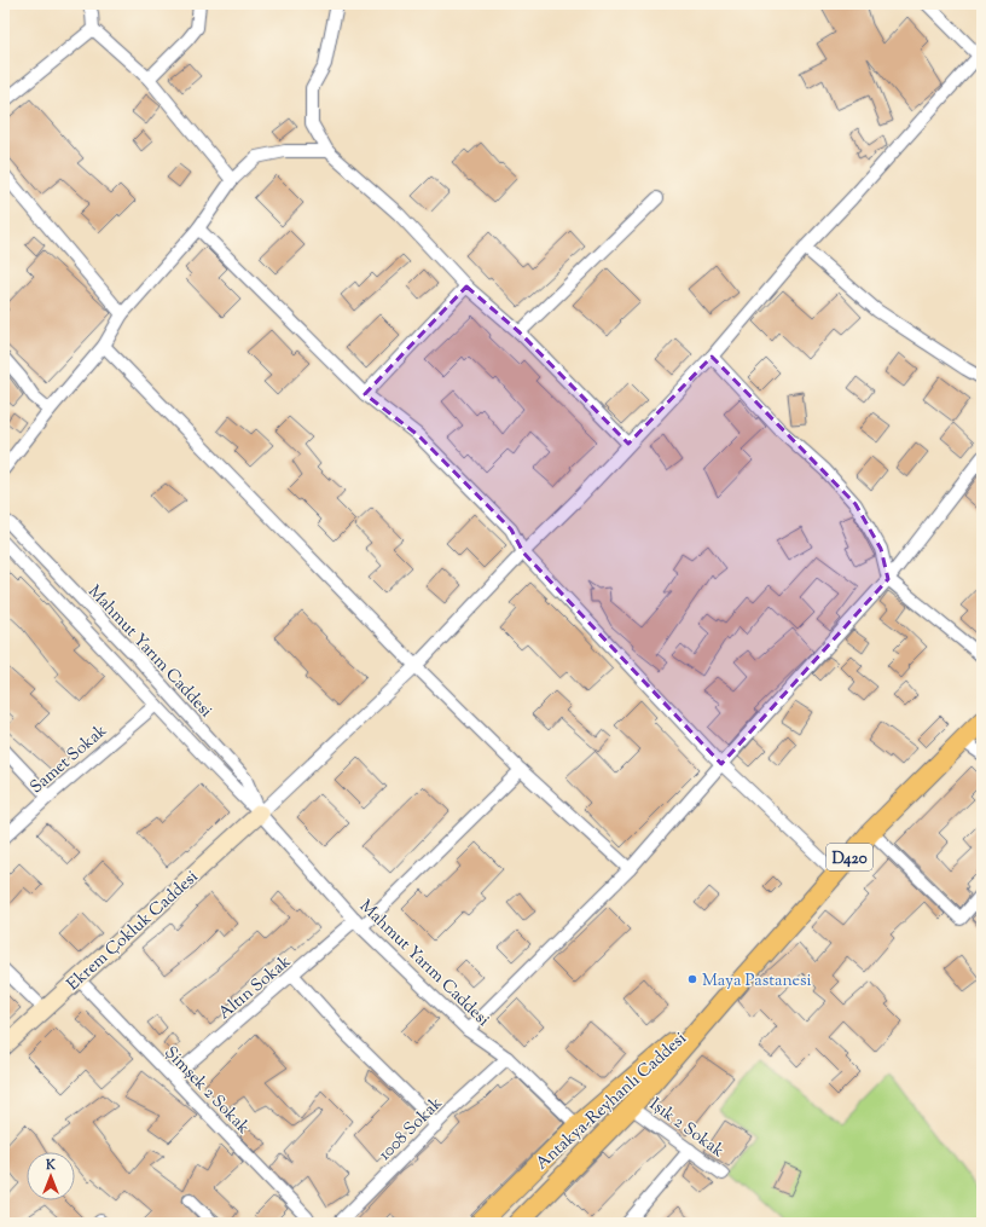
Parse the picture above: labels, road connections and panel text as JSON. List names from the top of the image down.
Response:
{
  "streets": {
    "main road": ["D420", "Antakya-Reyhanlı Caddesi"],
    "street": [
      "Mahmut Yarım Caddesi",
      "Samet Sokak",
      "Ekrem Çokluk Caddesi",
      "Altın Sokak",
      "Şimşek 2 Sokak",
      "Işık 2 Sokak",
      "1008 Sokak"
    ]
  },
  "crossings": [
    ["Mahmut Yarım Caddesi", "Samet Sokak"],
    ["Mahmut Yarım Caddesi", "Ekrem Çokluk Caddesi"],
    ["Mahmut Yarım Caddesi", "Altın Sokak"],
    ["Mahmut Yarım Caddesi", "Antakya-Reyhanlı Caddesi"],
    ["Mahmut Yarım Caddesi", "1008 Sokak"],
    ["Ekrem Çokluk Caddesi", "Şimşek 2 Sokak"],
    ["Altın Sokak", "Şimşek 2 Sokak"],
    ["Antakya-Reyhanlı Caddesi", "Işık 2 Sokak"]
  ],
  "places": ["Maya Pastanesi"],
  "north": "top"
}
